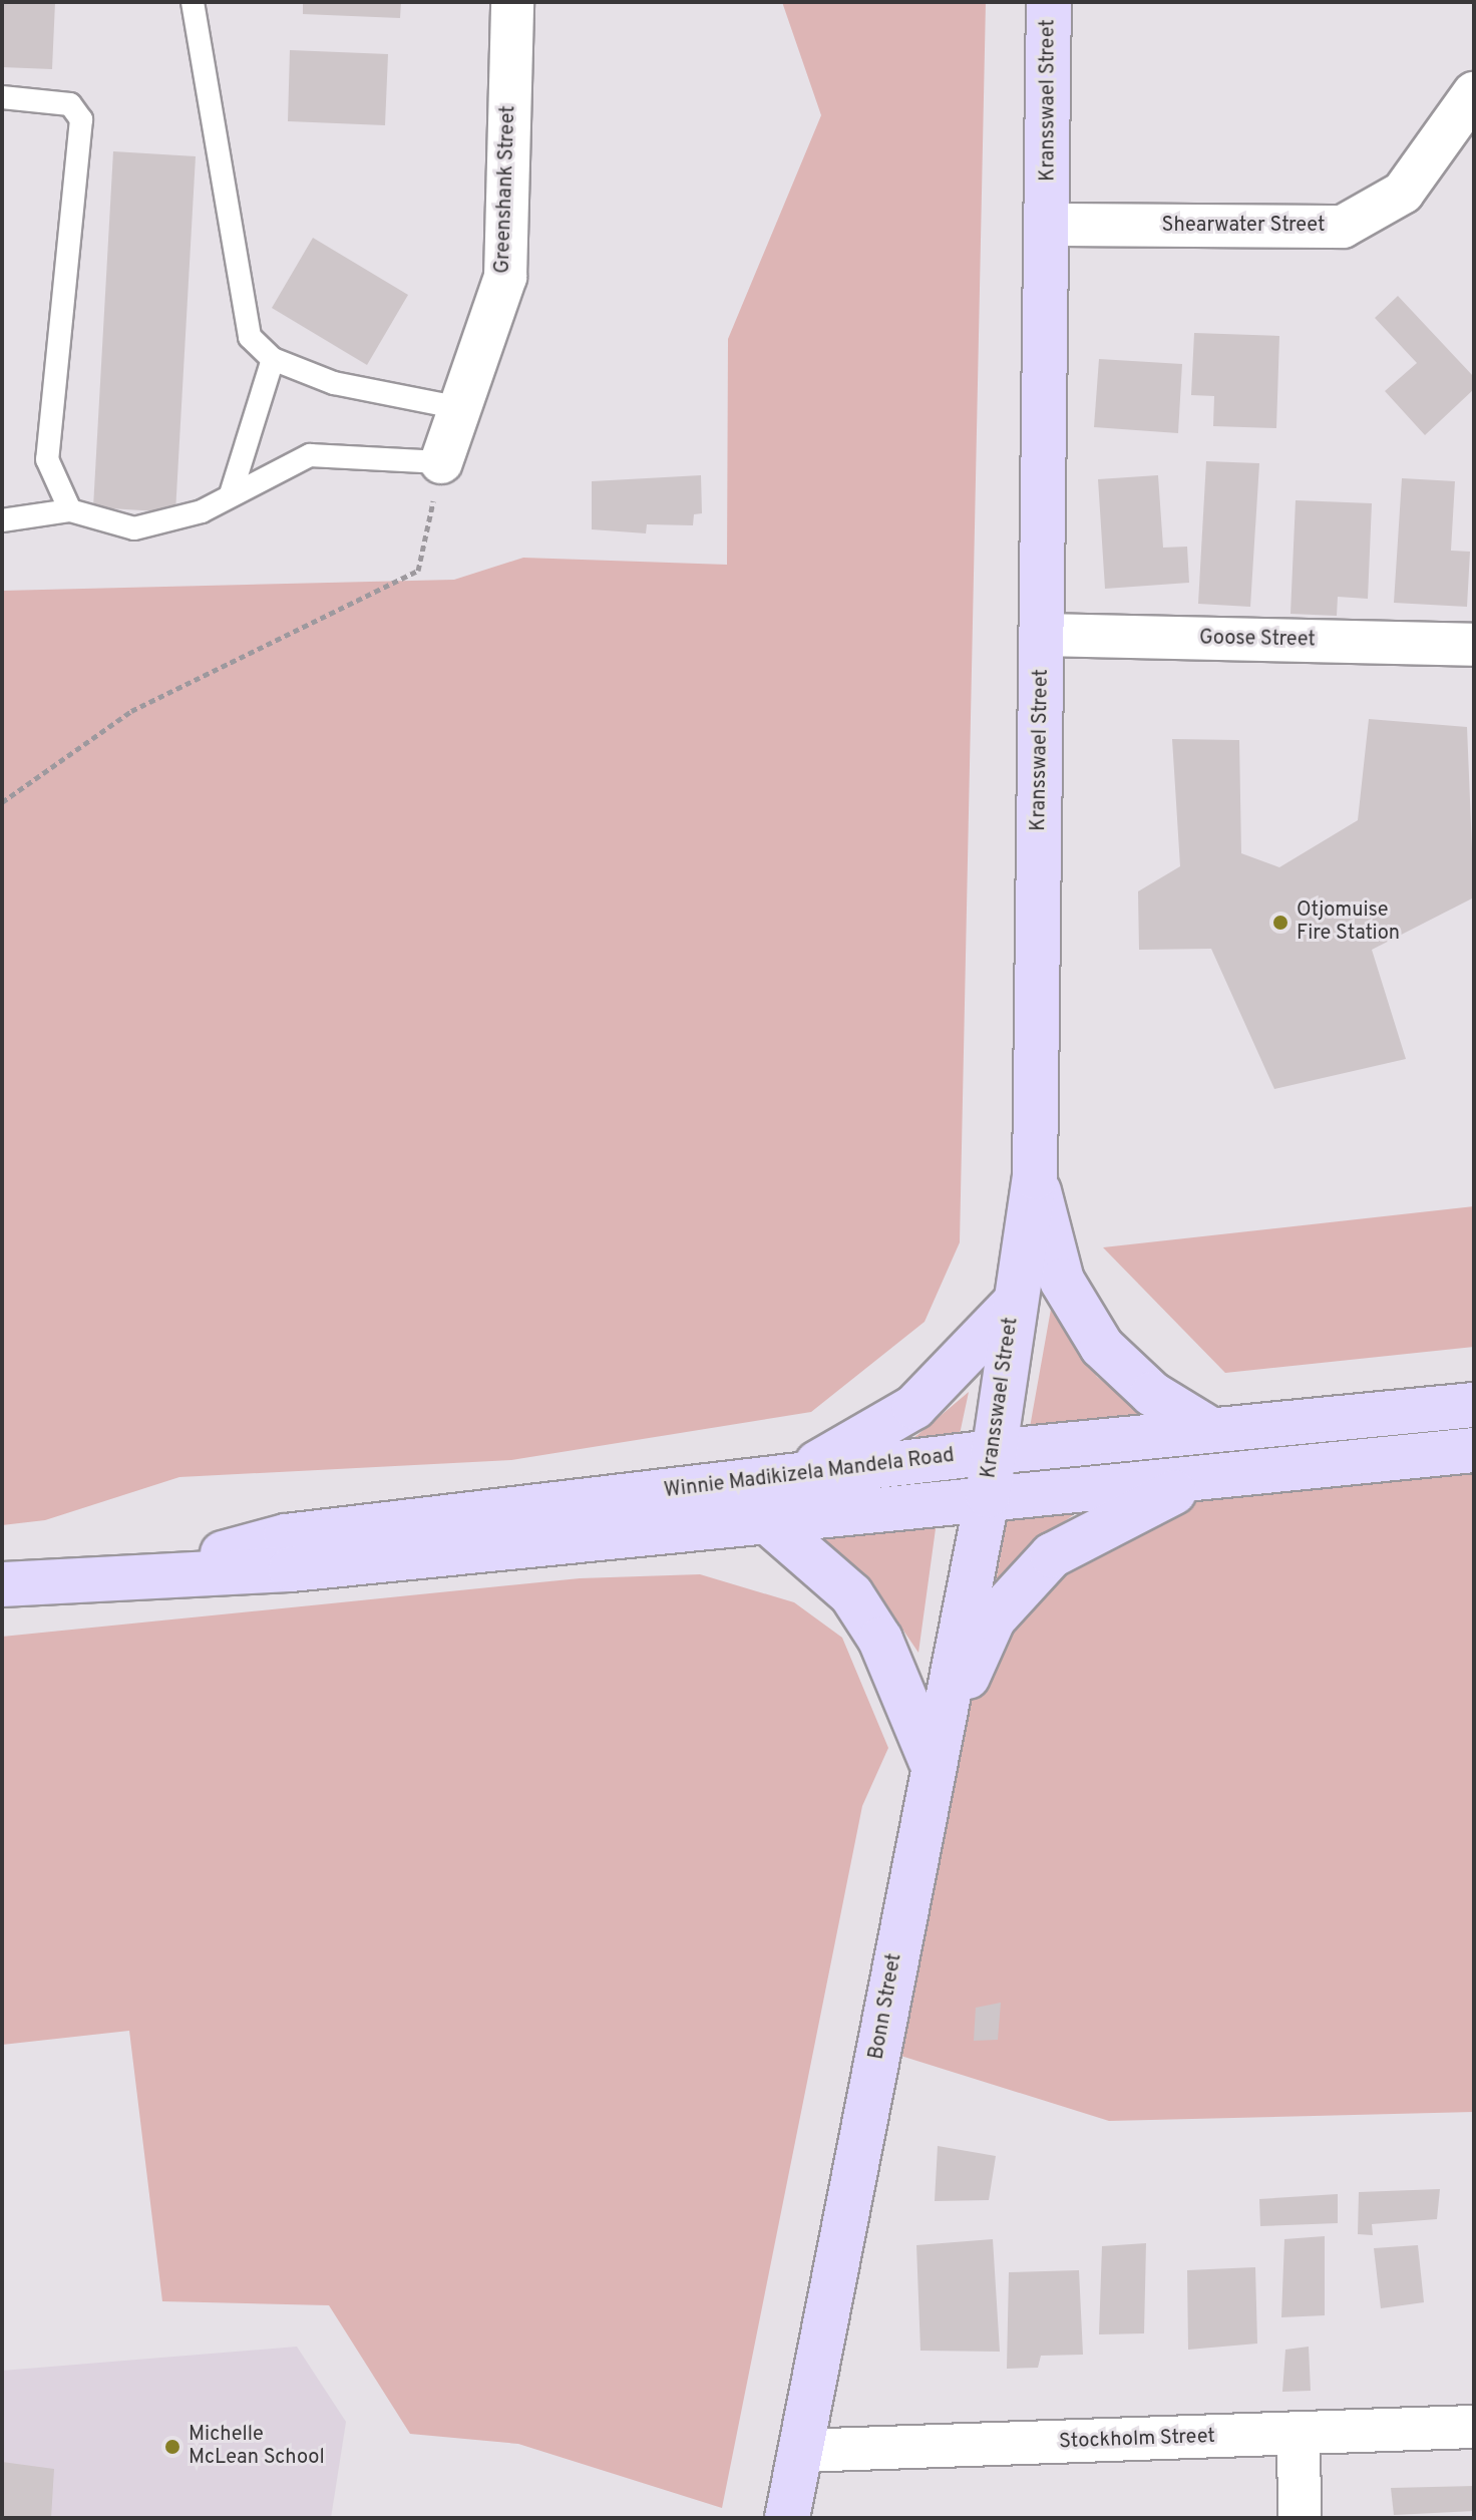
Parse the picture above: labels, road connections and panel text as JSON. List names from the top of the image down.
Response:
{
  "streets": {
    "main road": ["Kransswael Street", "Winnie Madikizela Mandela Road", "Bonn Street"],
    "street": [
      "Greenshank Street",
      "Shearwater Street",
      "Goose Street",
      "Stockholm Street"
    ]
  },
  "crossings": [
    ["Kransswael Street", "Shearwater Street"],
    ["Kransswael Street", "Goose Street"],
    ["Kransswael Street", "Winnie Madikizela Mandela Road"],
    ["Kransswael Street", "Bonn Street"],
    ["Winnie Madikizela Mandela Road", "Bonn Street"],
    ["Bonn Street", "Stockholm Street"]
  ],
  "places": ["Otjomuise Fire Station", "Michelle McLean School"]
}
